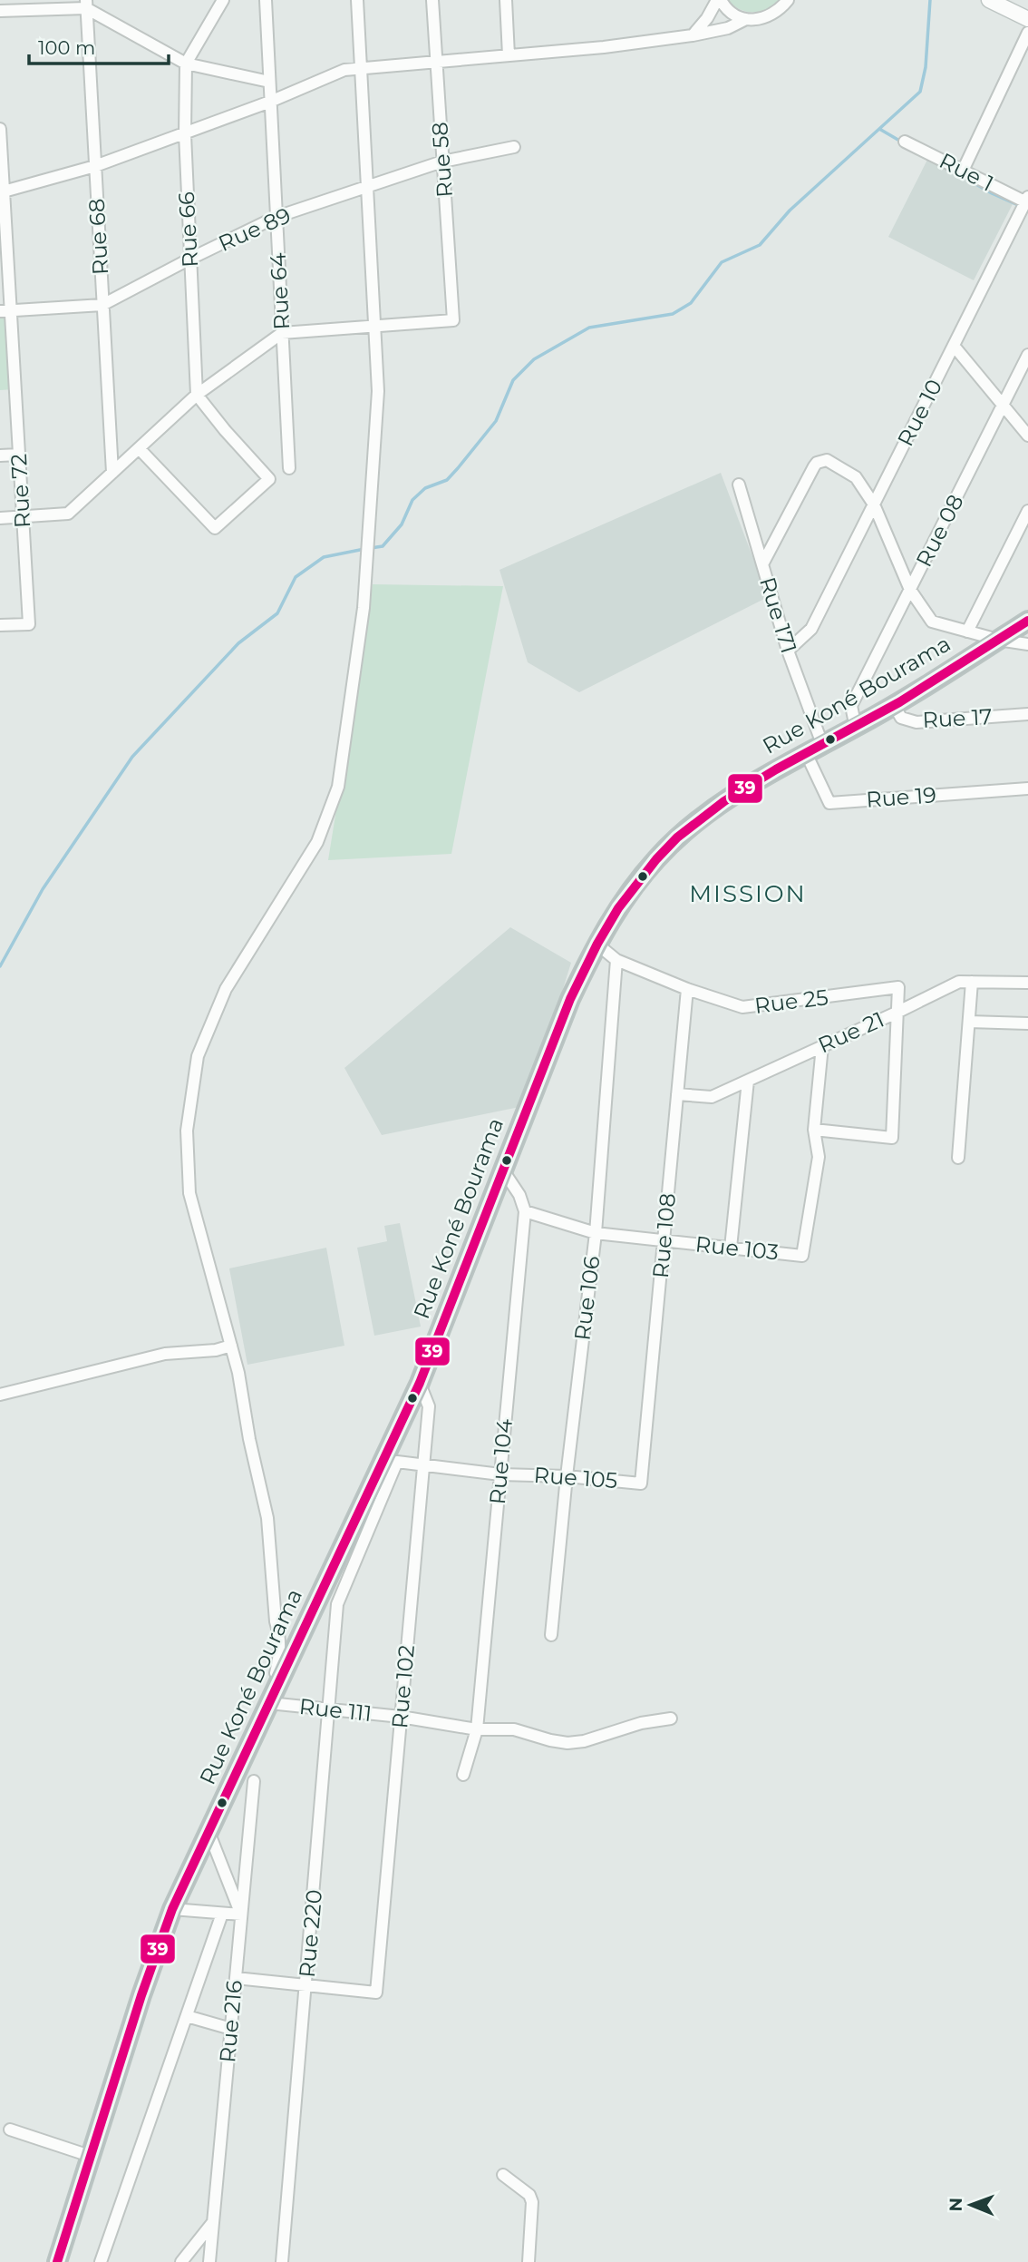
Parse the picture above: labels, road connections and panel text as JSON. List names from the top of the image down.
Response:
{
  "streets": {
    "highway": ["Rue Koné Bourama"],
    "street": [
      "Rue 58",
      "Rue 1",
      "Rue 66",
      "Rue 89",
      "Rue 68",
      "Rue 64",
      "Rue 10",
      "Rue 72",
      "Rue 08",
      "Rue 171",
      "Rue 17",
      "Rue 19",
      "Rue 25",
      "Rue 21",
      "Rue 108",
      "Rue 103",
      "Rue 106",
      "Rue 104",
      "Rue 105",
      "Rue 102",
      "Rue 111",
      "Rue 220",
      "Rue 216"
    ]
  },
  "crossings": [
    ["Rue 58", "Rue 89"],
    ["Rue 1", "Rue 10"],
    ["Rue 66", "Rue 89"],
    ["Rue 89", "Rue 68"],
    ["Rue 89", "Rue 64"],
    ["Rue 89", "Rue 72"],
    ["Rue 10", "Rue 171"],
    ["Rue 08", "Rue Koné Bourama"],
    ["Rue 171", "Rue Koné Bourama"],
    ["Rue 171", "Rue 19"],
    ["Rue Koné Bourama", "Rue 17"],
    ["Rue Koné Bourama", "Rue 19"],
    ["Rue Koné Bourama", "Rue 25"],
    ["Rue Koné Bourama", "Rue 104"],
    ["Rue Koné Bourama", "Rue 102"],
    ["Rue Koné Bourama", "Rue 111"],
    ["Rue 25", "Rue 21"],
    ["Rue 25", "Rue 108"],
    ["Rue 25", "Rue 106"],
    ["Rue 21", "Rue 108"],
    ["Rue 108", "Rue 103"],
    ["Rue 108", "Rue 105"],
    ["Rue 103", "Rue 106"],
    ["Rue 103", "Rue 104"],
    ["Rue 106", "Rue 105"],
    ["Rue 104", "Rue 105"],
    ["Rue 104", "Rue 111"],
    ["Rue 105", "Rue 102"],
    ["Rue 105", "Rue 220"],
    ["Rue 102", "Rue 111"],
    ["Rue 102", "Rue 220"],
    ["Rue 111", "Rue 220"]
  ],
  "districts": ["MISSION"],
  "lines": ["transit line 39"],
  "scale_bar": "100 m",
  "north": "left"
}
